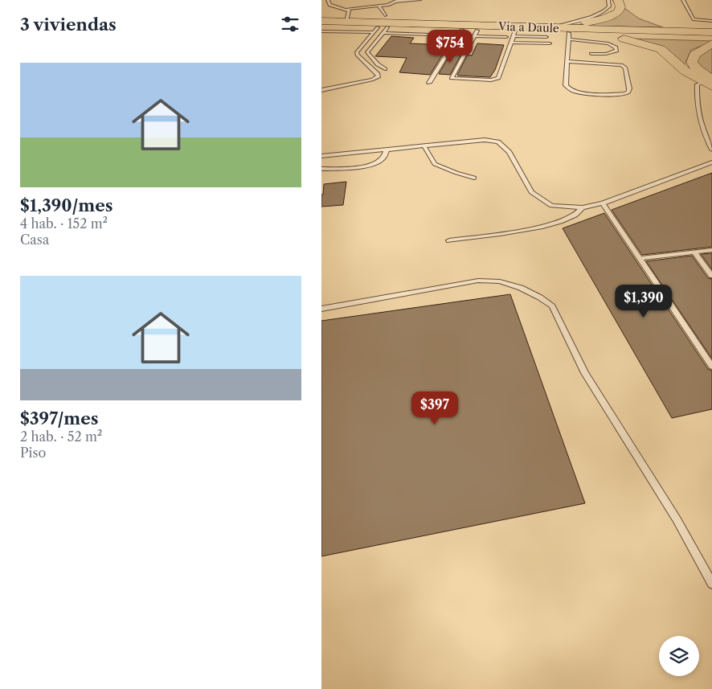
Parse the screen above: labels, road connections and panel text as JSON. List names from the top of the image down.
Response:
{
  "streets": {
    "highway": ["Vía a Daule"]
  },
  "page": {
    "heading": "3 viviendas",
    "price": ["$754", "$1,390", "$397"],
    "list": [
      {
        "name": "$1,390/mes",
        "note": "4 hab. · 152 m² · Casa"
      },
      {
        "name": "$397/mes",
        "note": "2 hab. · 52 m² · Piso"
      }
    ]
  }
}
